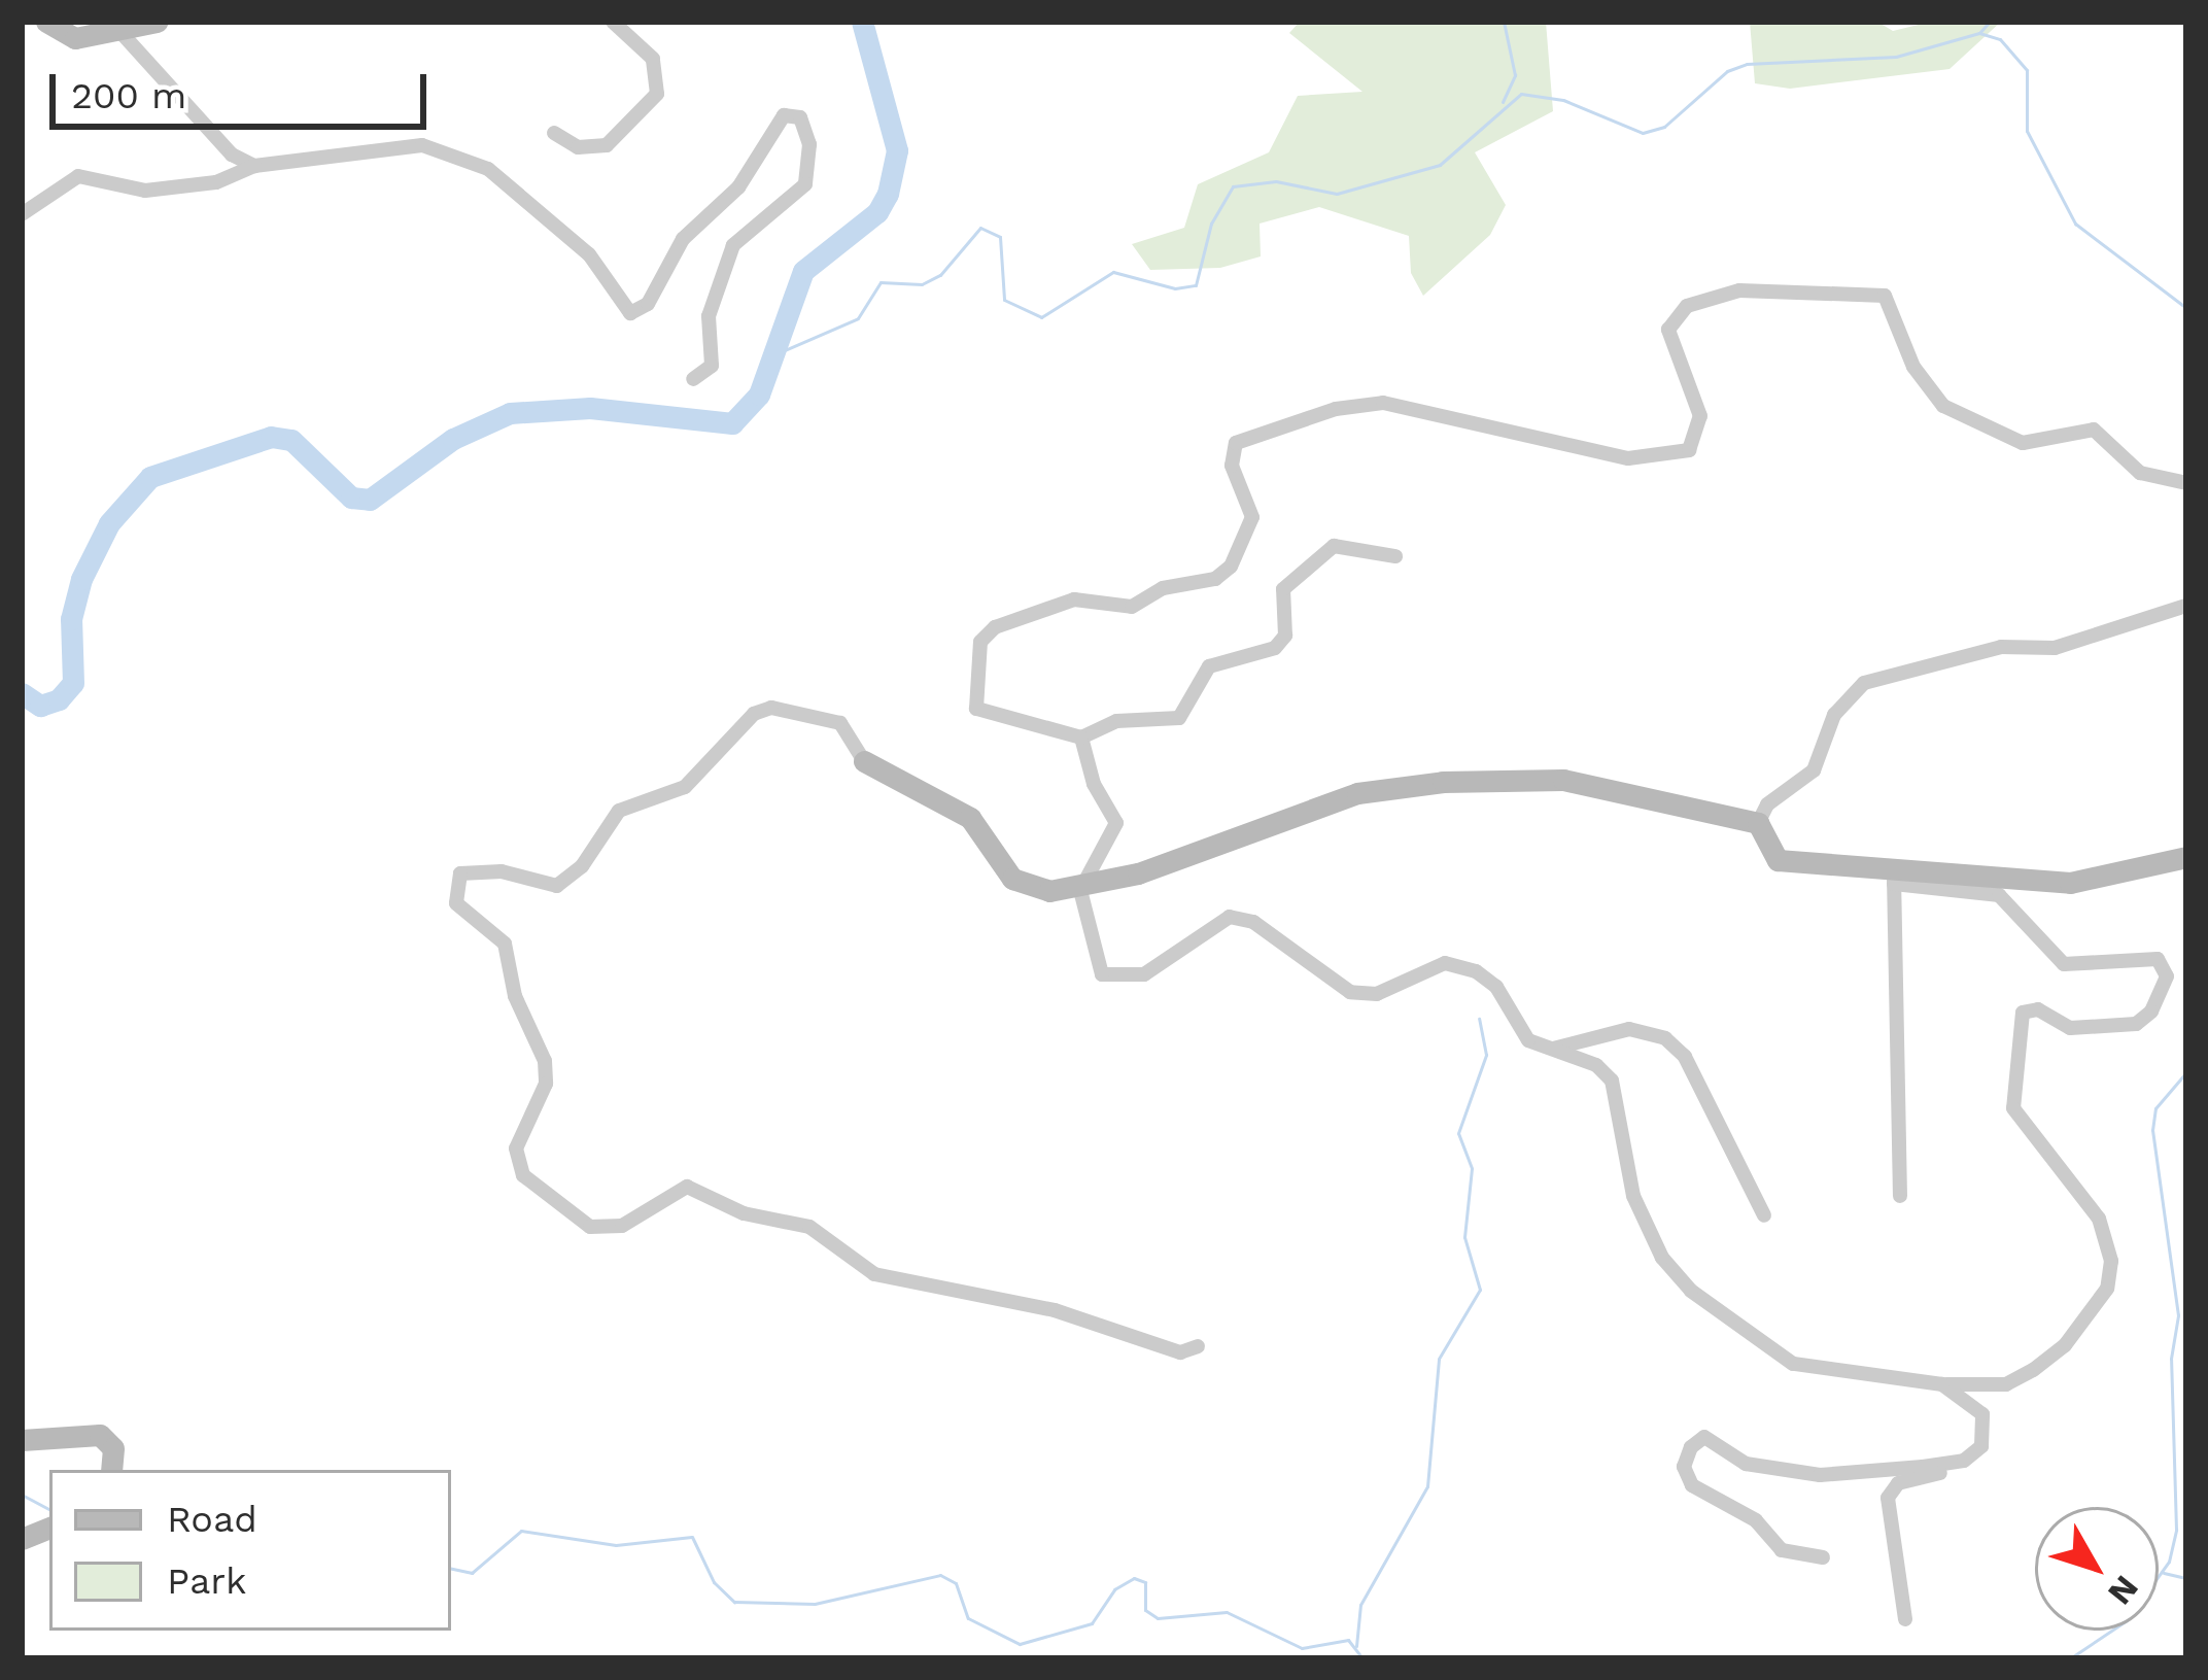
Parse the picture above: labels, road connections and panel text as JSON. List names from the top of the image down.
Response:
{
  "legend": ["Road", "Park"],
  "scale_bar": "200 m",
  "north": "bottom right"
}
